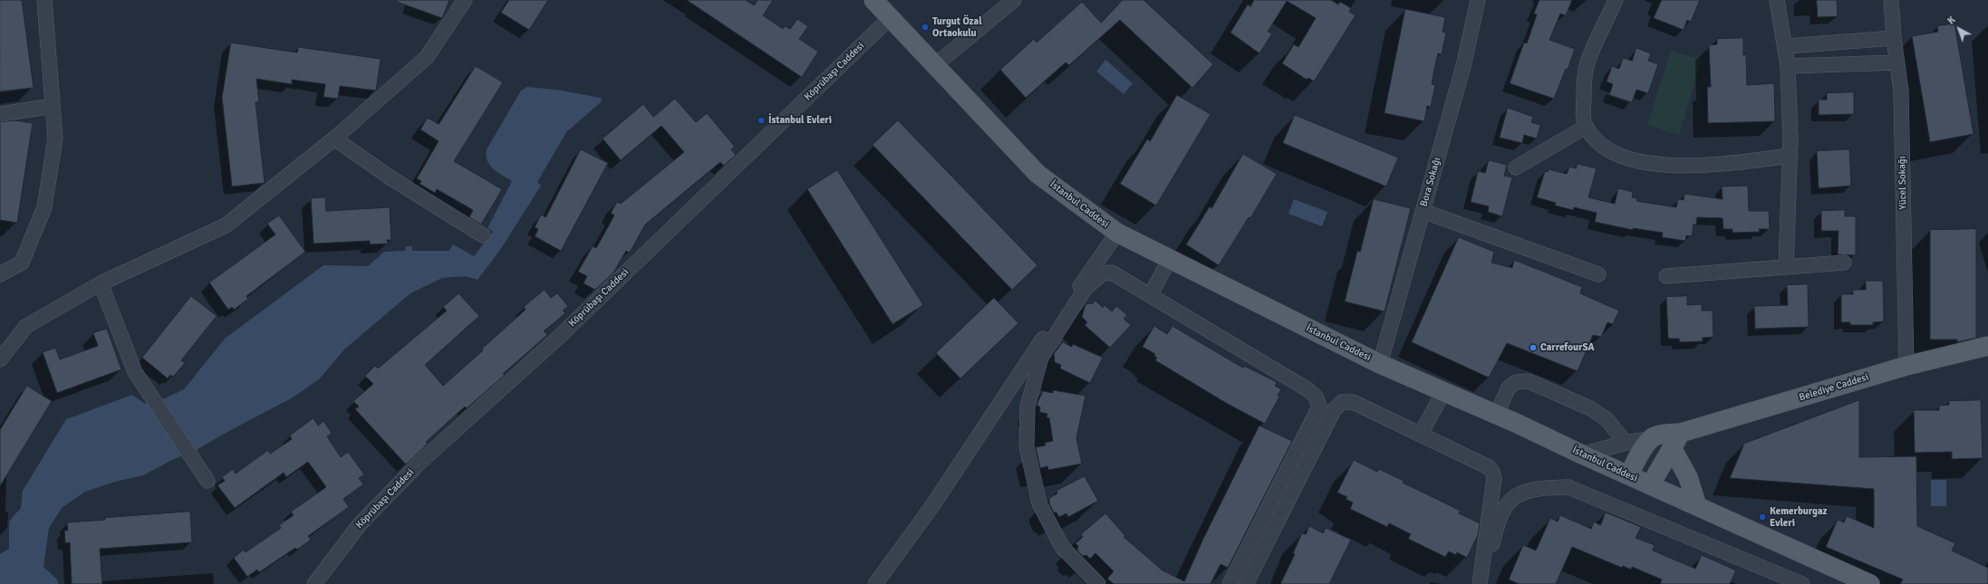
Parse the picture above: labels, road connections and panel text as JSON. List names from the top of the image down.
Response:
{
  "streets": {
    "main road": ["İstanbul Caddesi", "Belediye Caddesi"],
    "street": ["Köprübaşı Caddesi", "Bora Sokağı", "Yücel Sokağı"]
  },
  "crossings": [
    ["Köprübaşı Caddesi", "İstanbul Caddesi"],
    ["Bora Sokağı", "İstanbul Caddesi"],
    ["Yücel Sokağı", "Belediye Caddesi"]
  ],
  "places": [
    "Turgut Özal Ortaokulu",
    "İstanbul Evleri",
    "CarrefourSA",
    "Kemerburgaz Evleri"
  ],
  "north": "top left"
}
